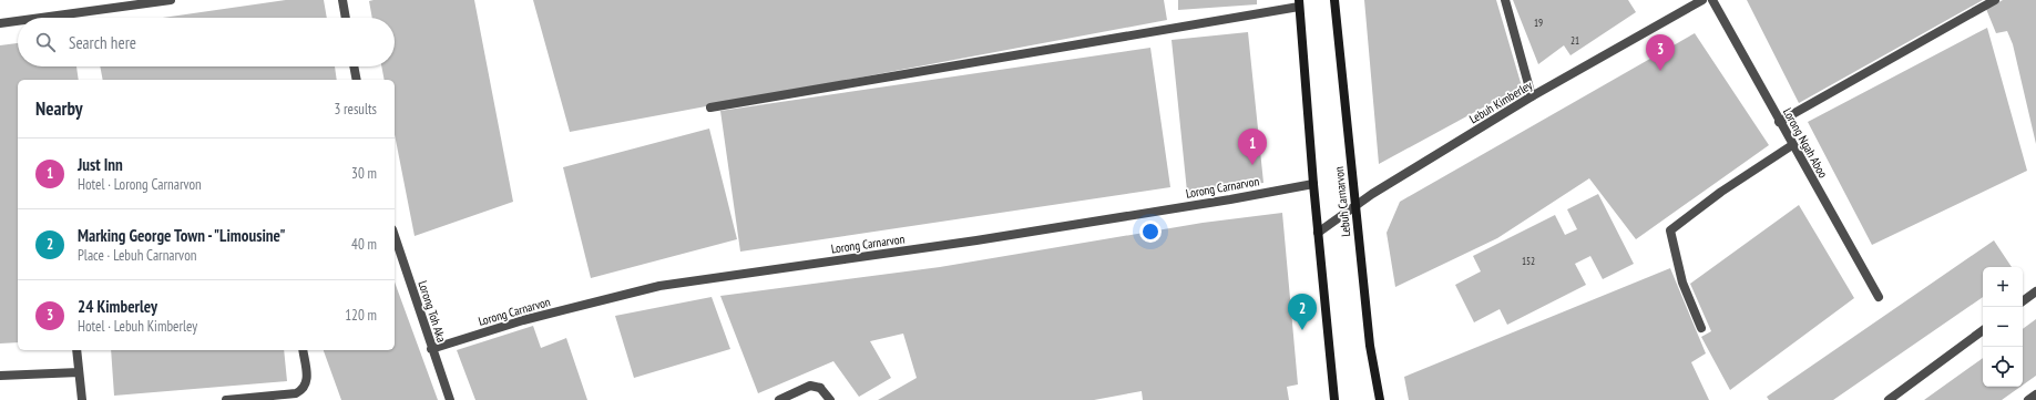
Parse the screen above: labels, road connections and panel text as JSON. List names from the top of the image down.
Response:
{
  "streets": {
    "main road": ["Lebuh Carnarvon"],
    "street": [
      "Lebuh Kimberley",
      "Lorong Ngah Aboo",
      "Lorong Carnarvon",
      "Lorong Toh Aka"
    ]
  },
  "crossings": [
    ["Lebuh Kimberley", "Lebuh Carnarvon"],
    ["Lorong Carnarvon", "Lorong Toh Aka"]
  ],
  "house_numbers": ["19", "21", "152"],
  "page": {
    "search": "Search here",
    "pins": ["3", "1", "2"],
    "heading": ["Nearby", "3 results"],
    "list": [
      {
        "mark": "1",
        "name": "Just Inn",
        "note": "Hotel · Lorong Carnarvon",
        "value": "30 m"
      },
      {
        "mark": "2",
        "name": "Marking George Town - \"Limousine\"",
        "note": "Place · Lebuh Carnarvon",
        "value": "40 m"
      },
      {
        "mark": "3",
        "name": "24 Kimberley",
        "note": "Hotel · Lebuh Kimberley",
        "value": "120 m"
      }
    ],
    "map_buttons": ["+", "−"]
  }
}
